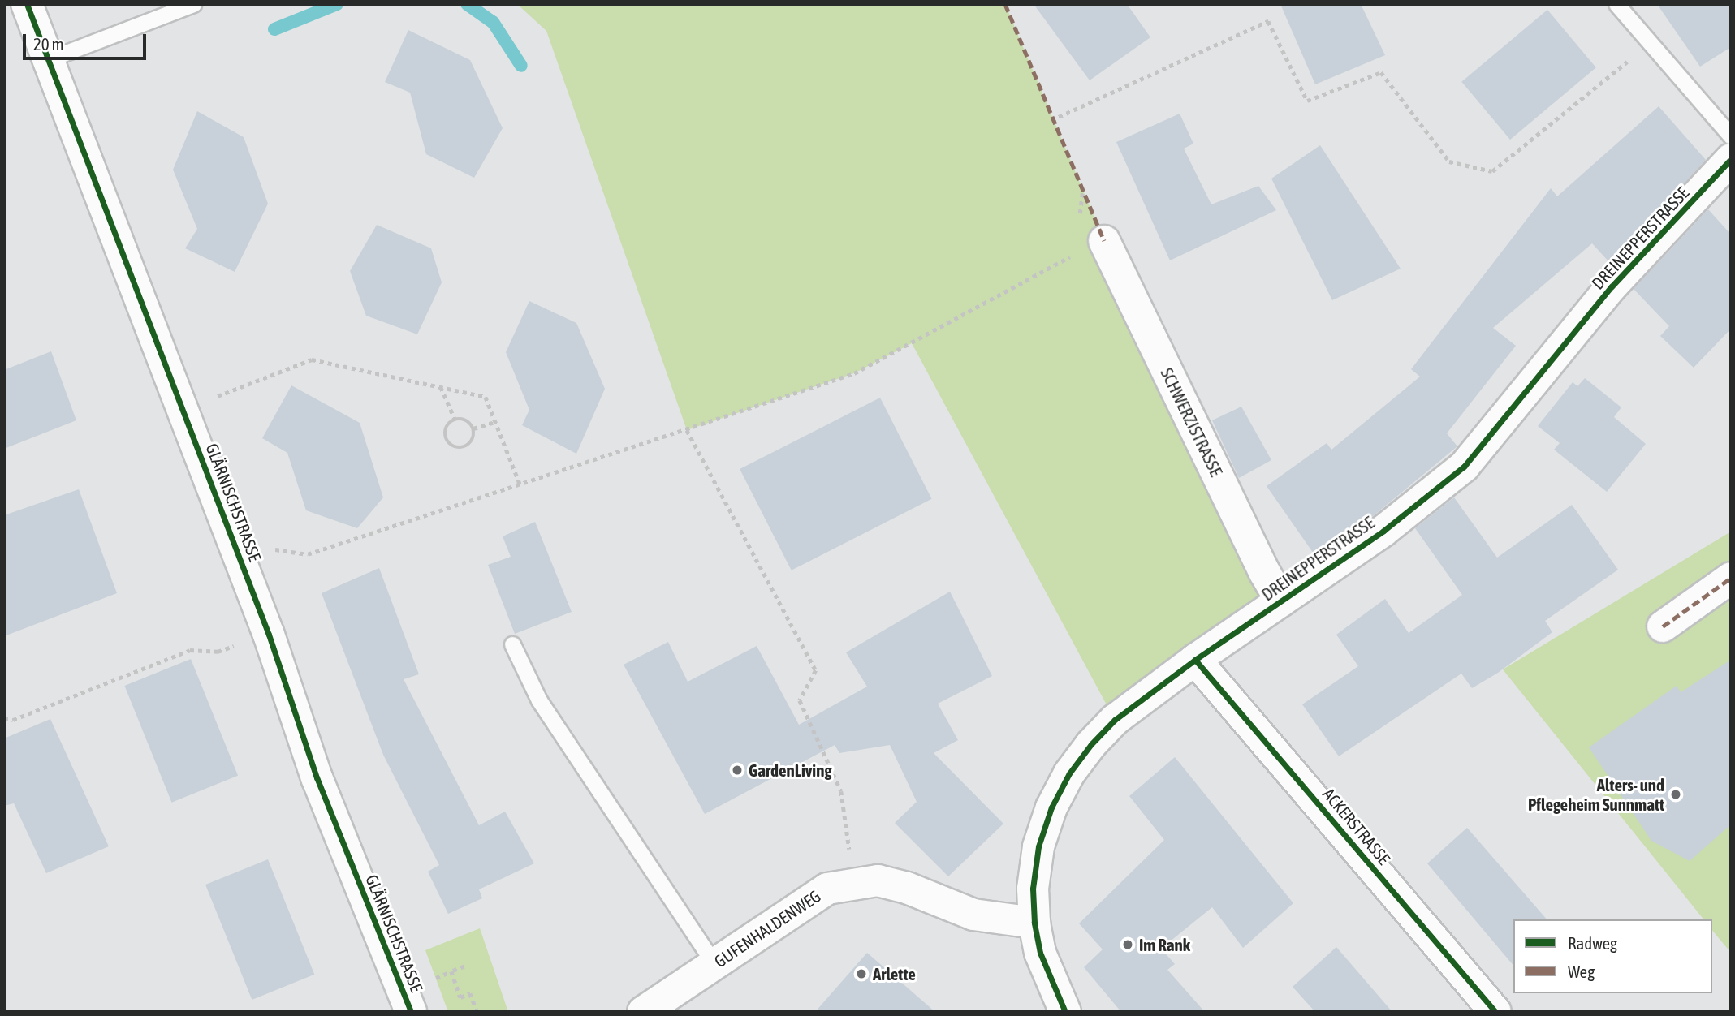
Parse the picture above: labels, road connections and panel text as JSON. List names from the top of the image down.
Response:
{
  "streets": {
    "street": [
      "DREINEPPERSTRASSE",
      "SCHWERZISTRASSE",
      "GLÄRNISCHSTRASSE",
      "ACKERSTRASSE",
      "GUFENHALDENWEG"
    ]
  },
  "crossings": [
    ["DREINEPPERSTRASSE", "SCHWERZISTRASSE"],
    ["DREINEPPERSTRASSE", "ACKERSTRASSE"],
    ["DREINEPPERSTRASSE", "GUFENHALDENWEG"]
  ],
  "places": [
    "GardenLiving",
    "Alters- und Pflegeheim Sunnmatt",
    "Im Rank",
    "Arlette"
  ],
  "legend": ["Radweg", "Weg"],
  "scale_bar": "20 m"
}
